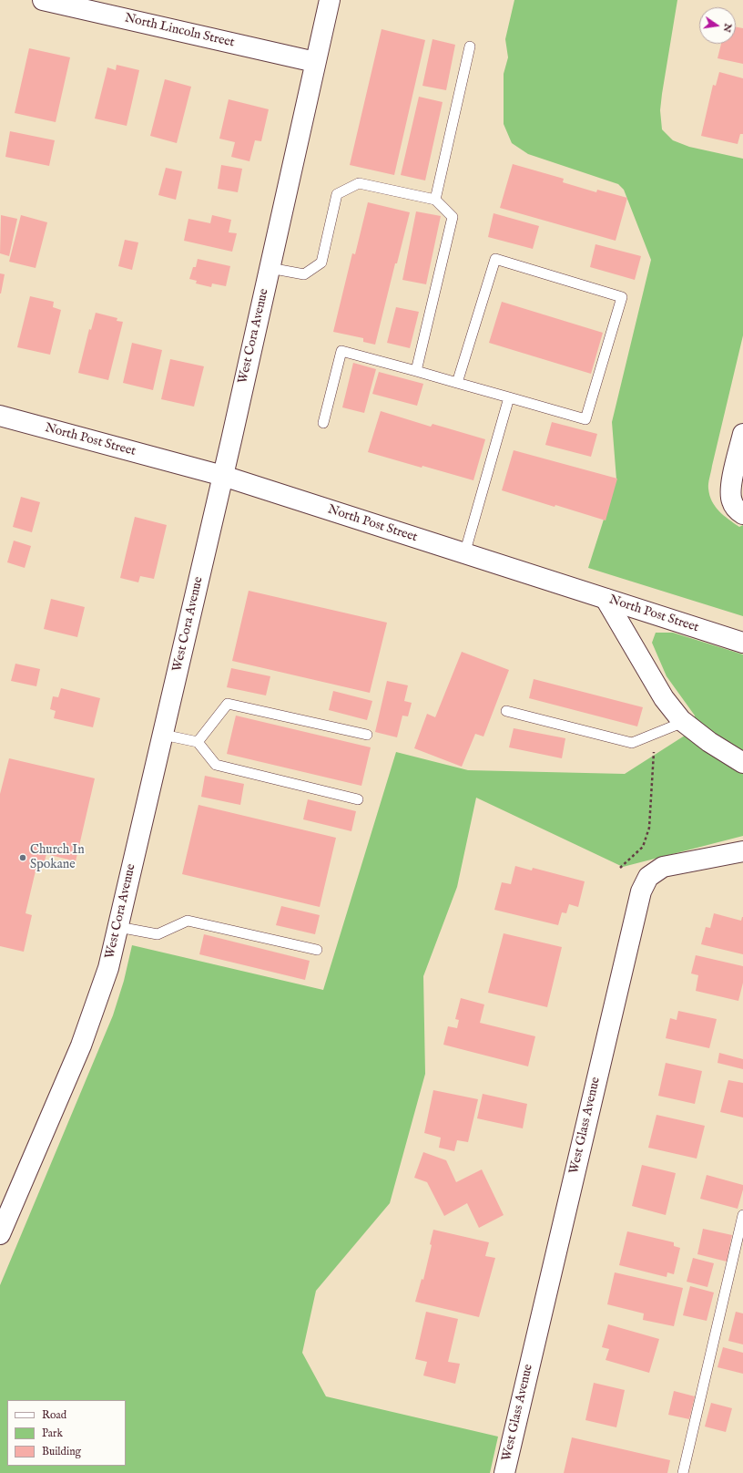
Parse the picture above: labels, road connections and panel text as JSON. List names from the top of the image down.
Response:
{
  "streets": {
    "street": [
      "North Lincoln Street",
      "West Cora Avenue",
      "North Post Street",
      "West Glass Avenue"
    ]
  },
  "crossings": [
    ["North Lincoln Street", "West Cora Avenue"],
    ["West Cora Avenue", "North Post Street"]
  ],
  "places": ["Church In Spokane"],
  "legend": ["Road", "Park", "Building"],
  "north": "right"
}
